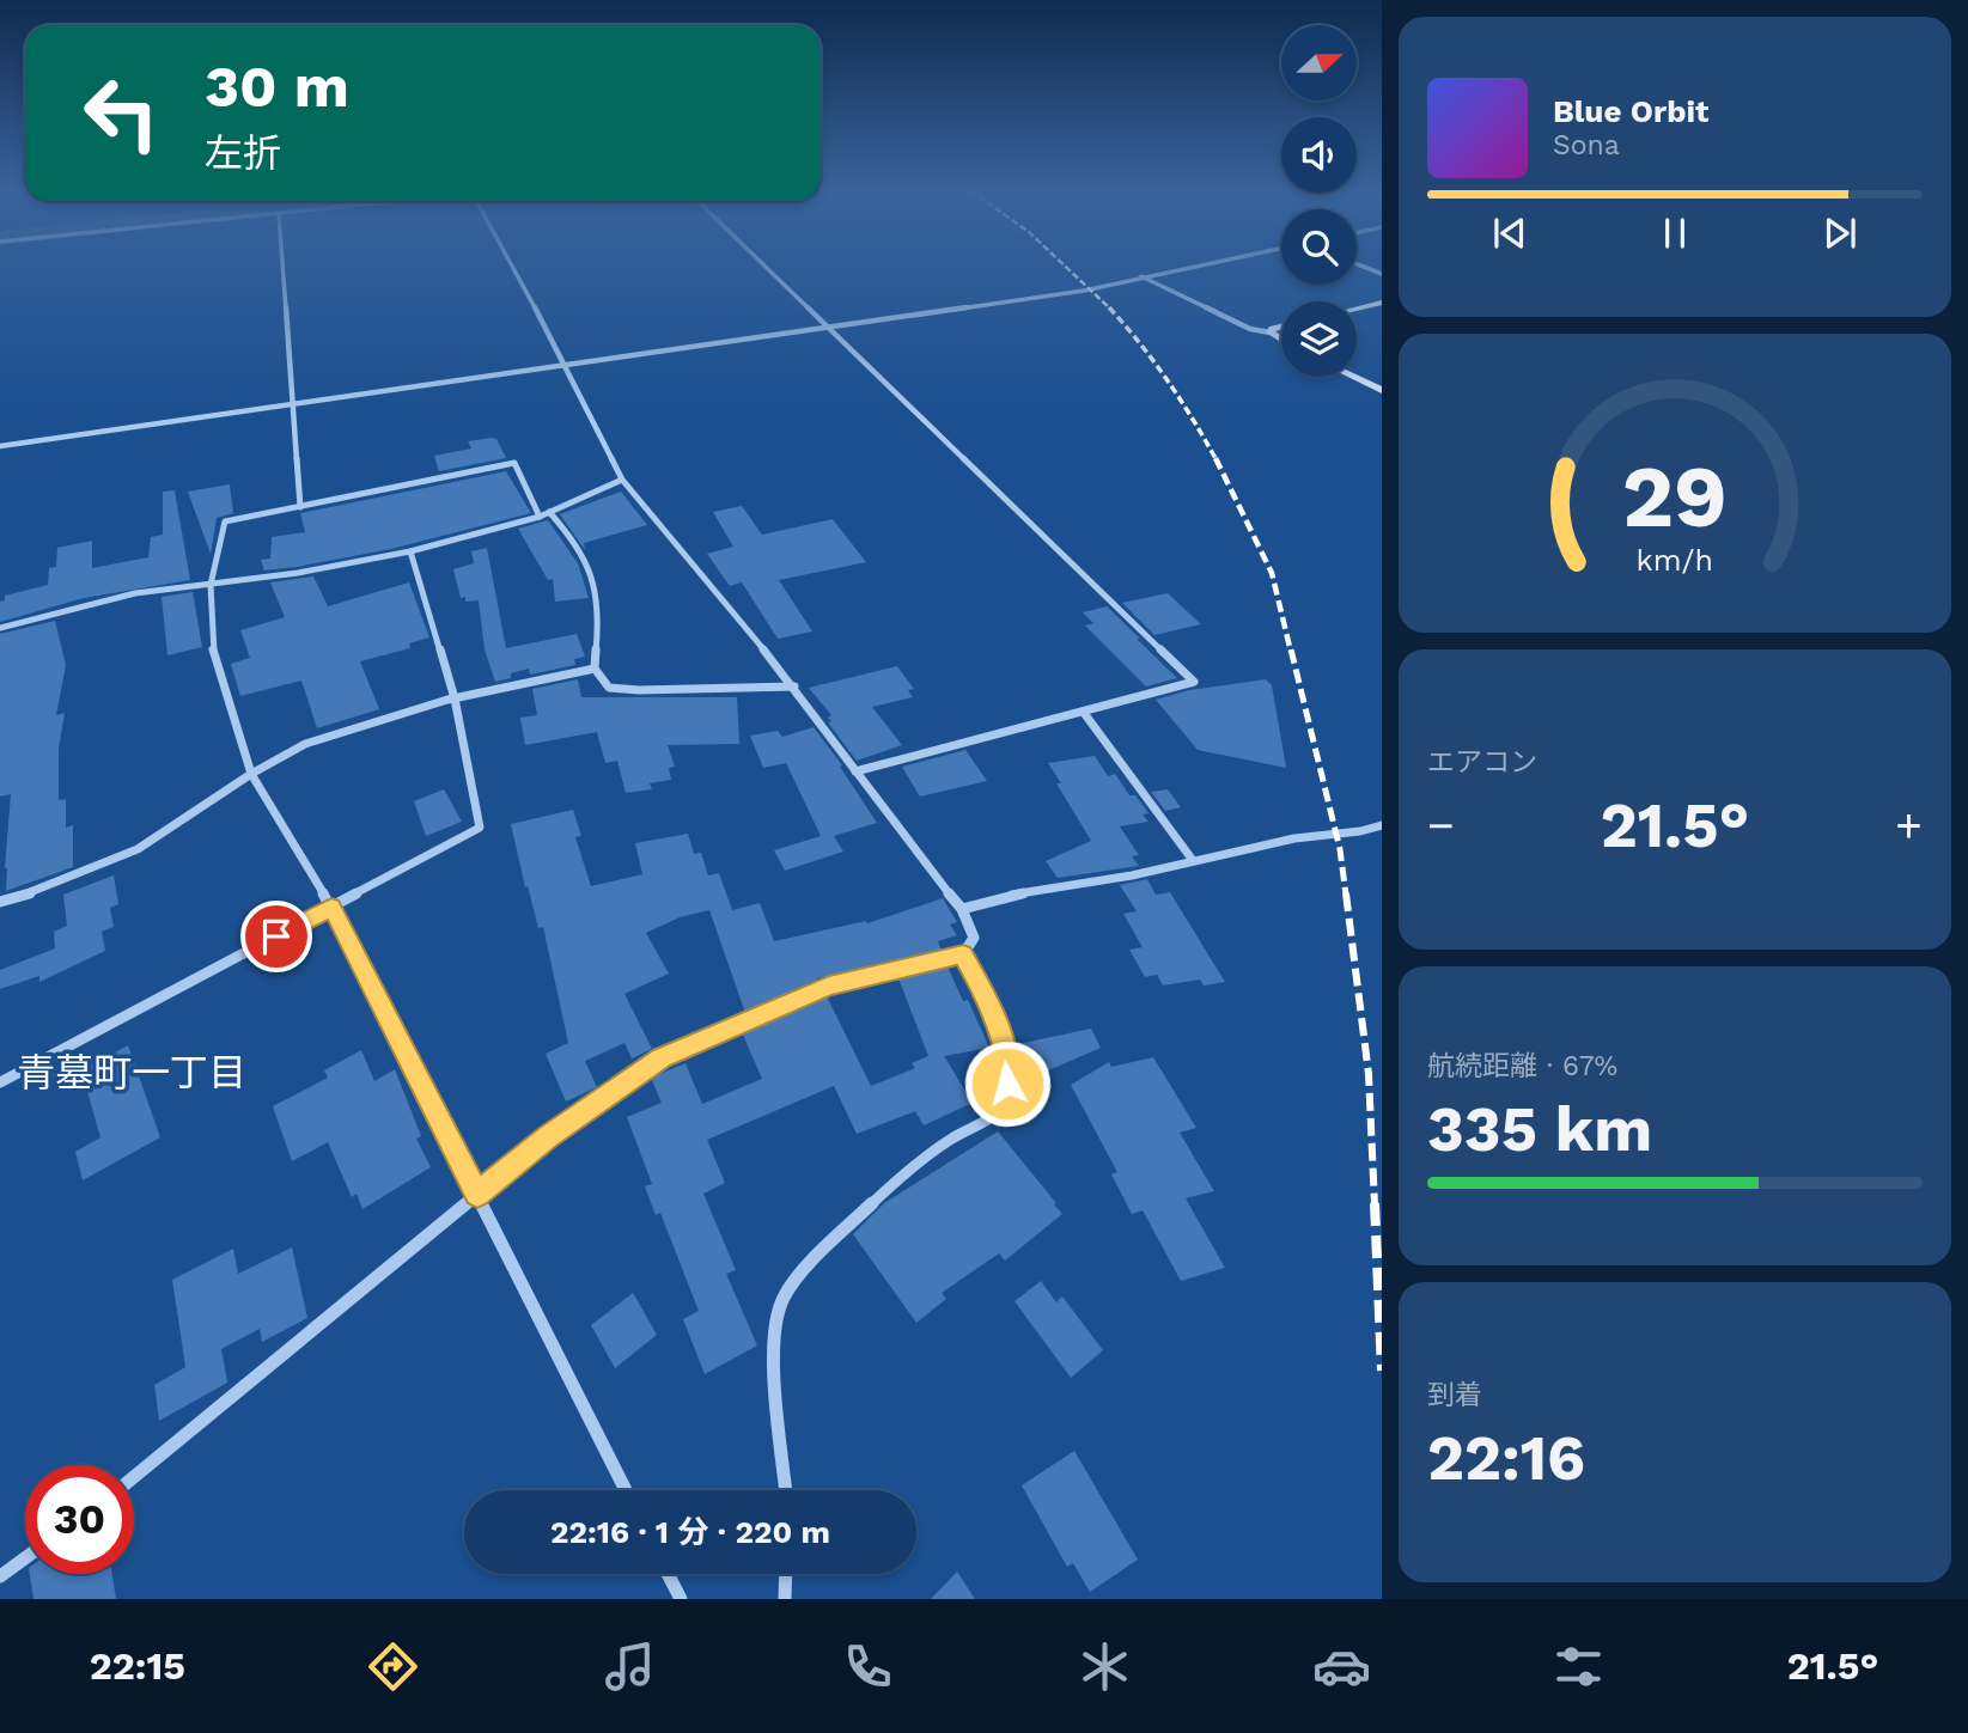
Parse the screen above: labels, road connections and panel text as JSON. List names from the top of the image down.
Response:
{
  "districts": ["青墓町一丁目"],
  "north": "right",
  "page": {
    "turn": ["30 m", "左折"],
    "song": ["Blue Orbit", "Sona"],
    "tile": [
      "エアコン",
      ["航続距離 · 67%", "335 km"],
      ["到着", "22:16"]
    ],
    "heat": ["−", "21.5°", "+"],
    "limit": "30",
    "trip": "22:16 · 1 分 · 220 m",
    "tabs": ["22:15", "21.5°"],
    "gauge": ["29", "km/h"]
  }
}
